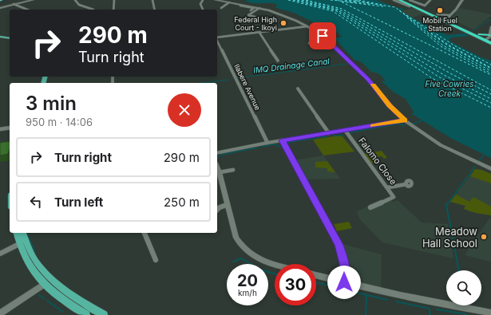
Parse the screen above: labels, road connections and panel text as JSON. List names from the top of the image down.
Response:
{
  "streets": {
    "street": ["Ilabere Avenue", "Falomo Close"]
  },
  "water": ["IMQ Drainage Canal", "Five Cowries Creek"],
  "places": ["Mobil Fuel Station", "Federal High Court - Ikoyi", "Meadow Hall School"],
  "page": {
    "turn": ["290 m", "Turn right"],
    "heading": ["3 min", "950 m · 14:06"],
    "list": [
      {
        "name": "Turn right",
        "value": "290 m"
      },
      {
        "name": "Turn left",
        "value": "250 m"
      }
    ],
    "speed": "20 km/h",
    "limit": "30"
  }
}
